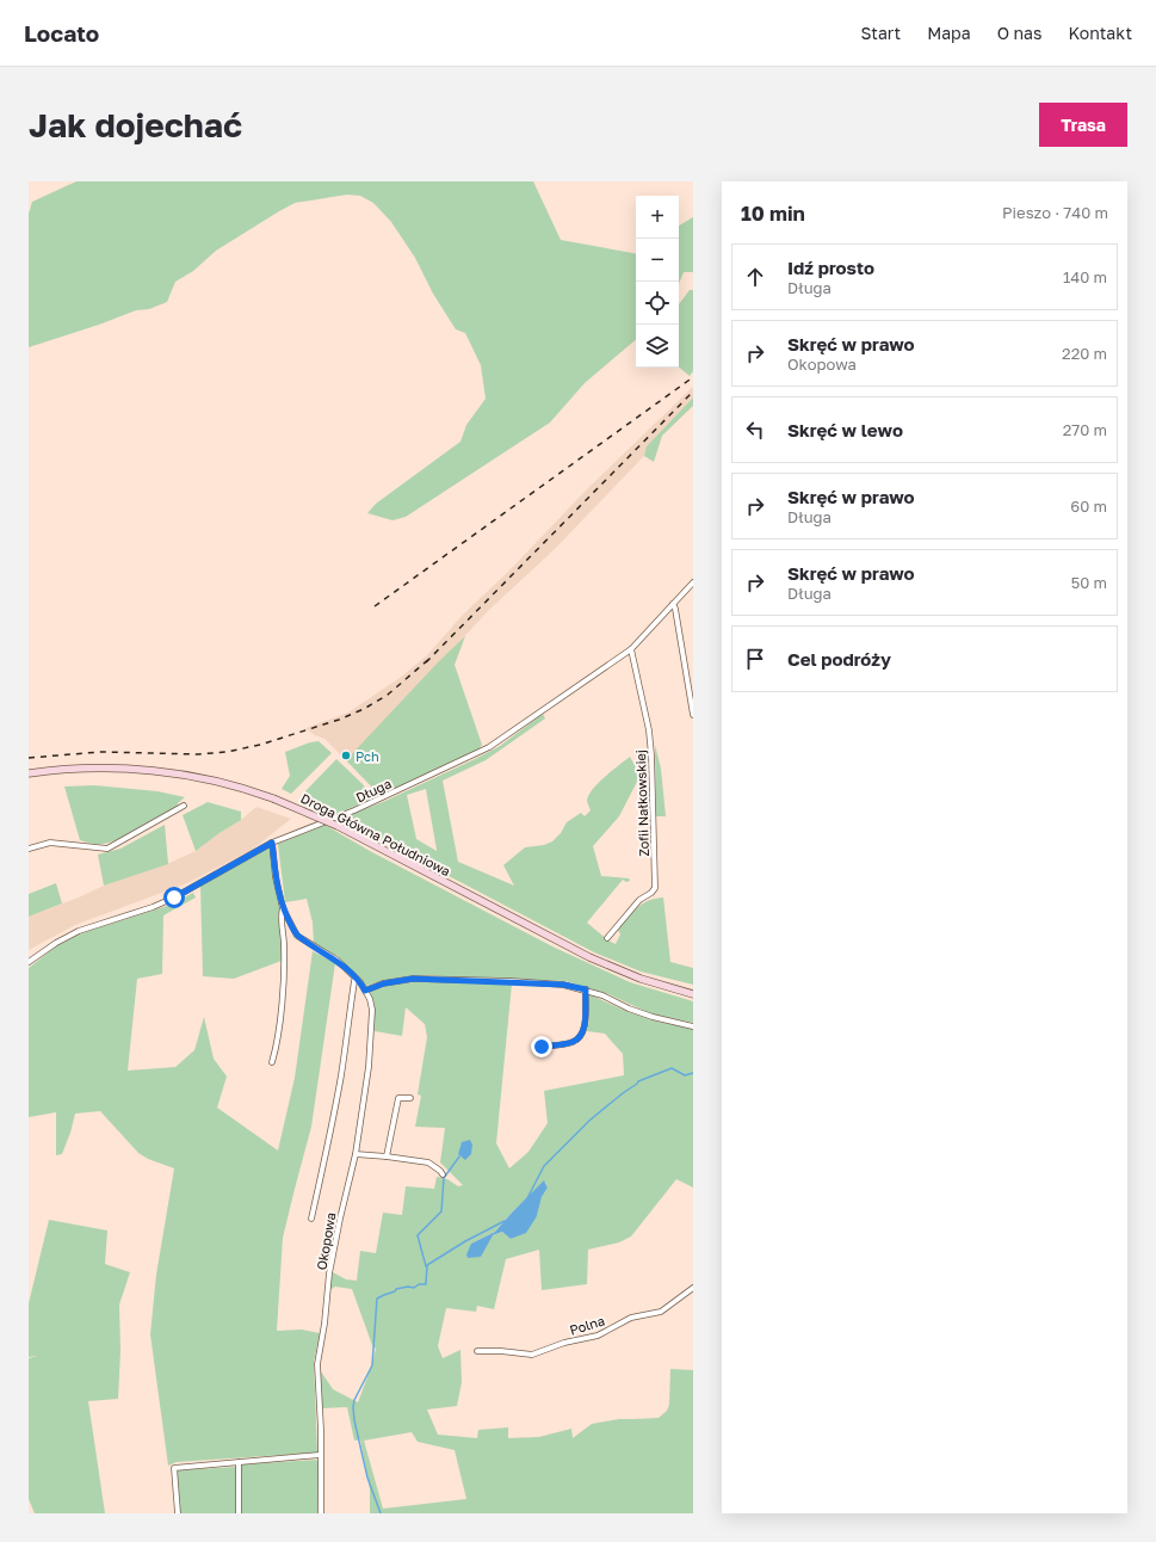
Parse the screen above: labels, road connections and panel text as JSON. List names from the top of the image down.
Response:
{
  "streets": {
    "main road": ["Droga Główna Południowa"],
    "street": [
      "Długa",
      "Zofii Nałkowskiej",
      "Okopowa",
      "Polna"
    ]
  },
  "crossings": [
    ["Długa", "Zofii Nałkowskiej"],
    ["Długa", "Okopowa"]
  ],
  "places": ["Pch"],
  "page": {
    "header": "Locato",
    "nav": [
      "Start",
      "Mapa",
      "O nas",
      "Kontakt"
    ],
    "buttons": "Trasa",
    "title": "Jak dojechać",
    "heading": ["10 min", "Pieszo · 740 m"],
    "map_buttons": ["+", "−"],
    "list": [
      ["Idź prosto", "Długa", "140 m"],
      ["Skręć w prawo", "Okopowa", "220 m"],
      ["Skręć w lewo", "270 m"],
      ["Skręć w prawo", "Długa", "60 m"],
      ["Skręć w prawo", "Długa", "50 m"],
      "Cel podróży"
    ]
  }
}
